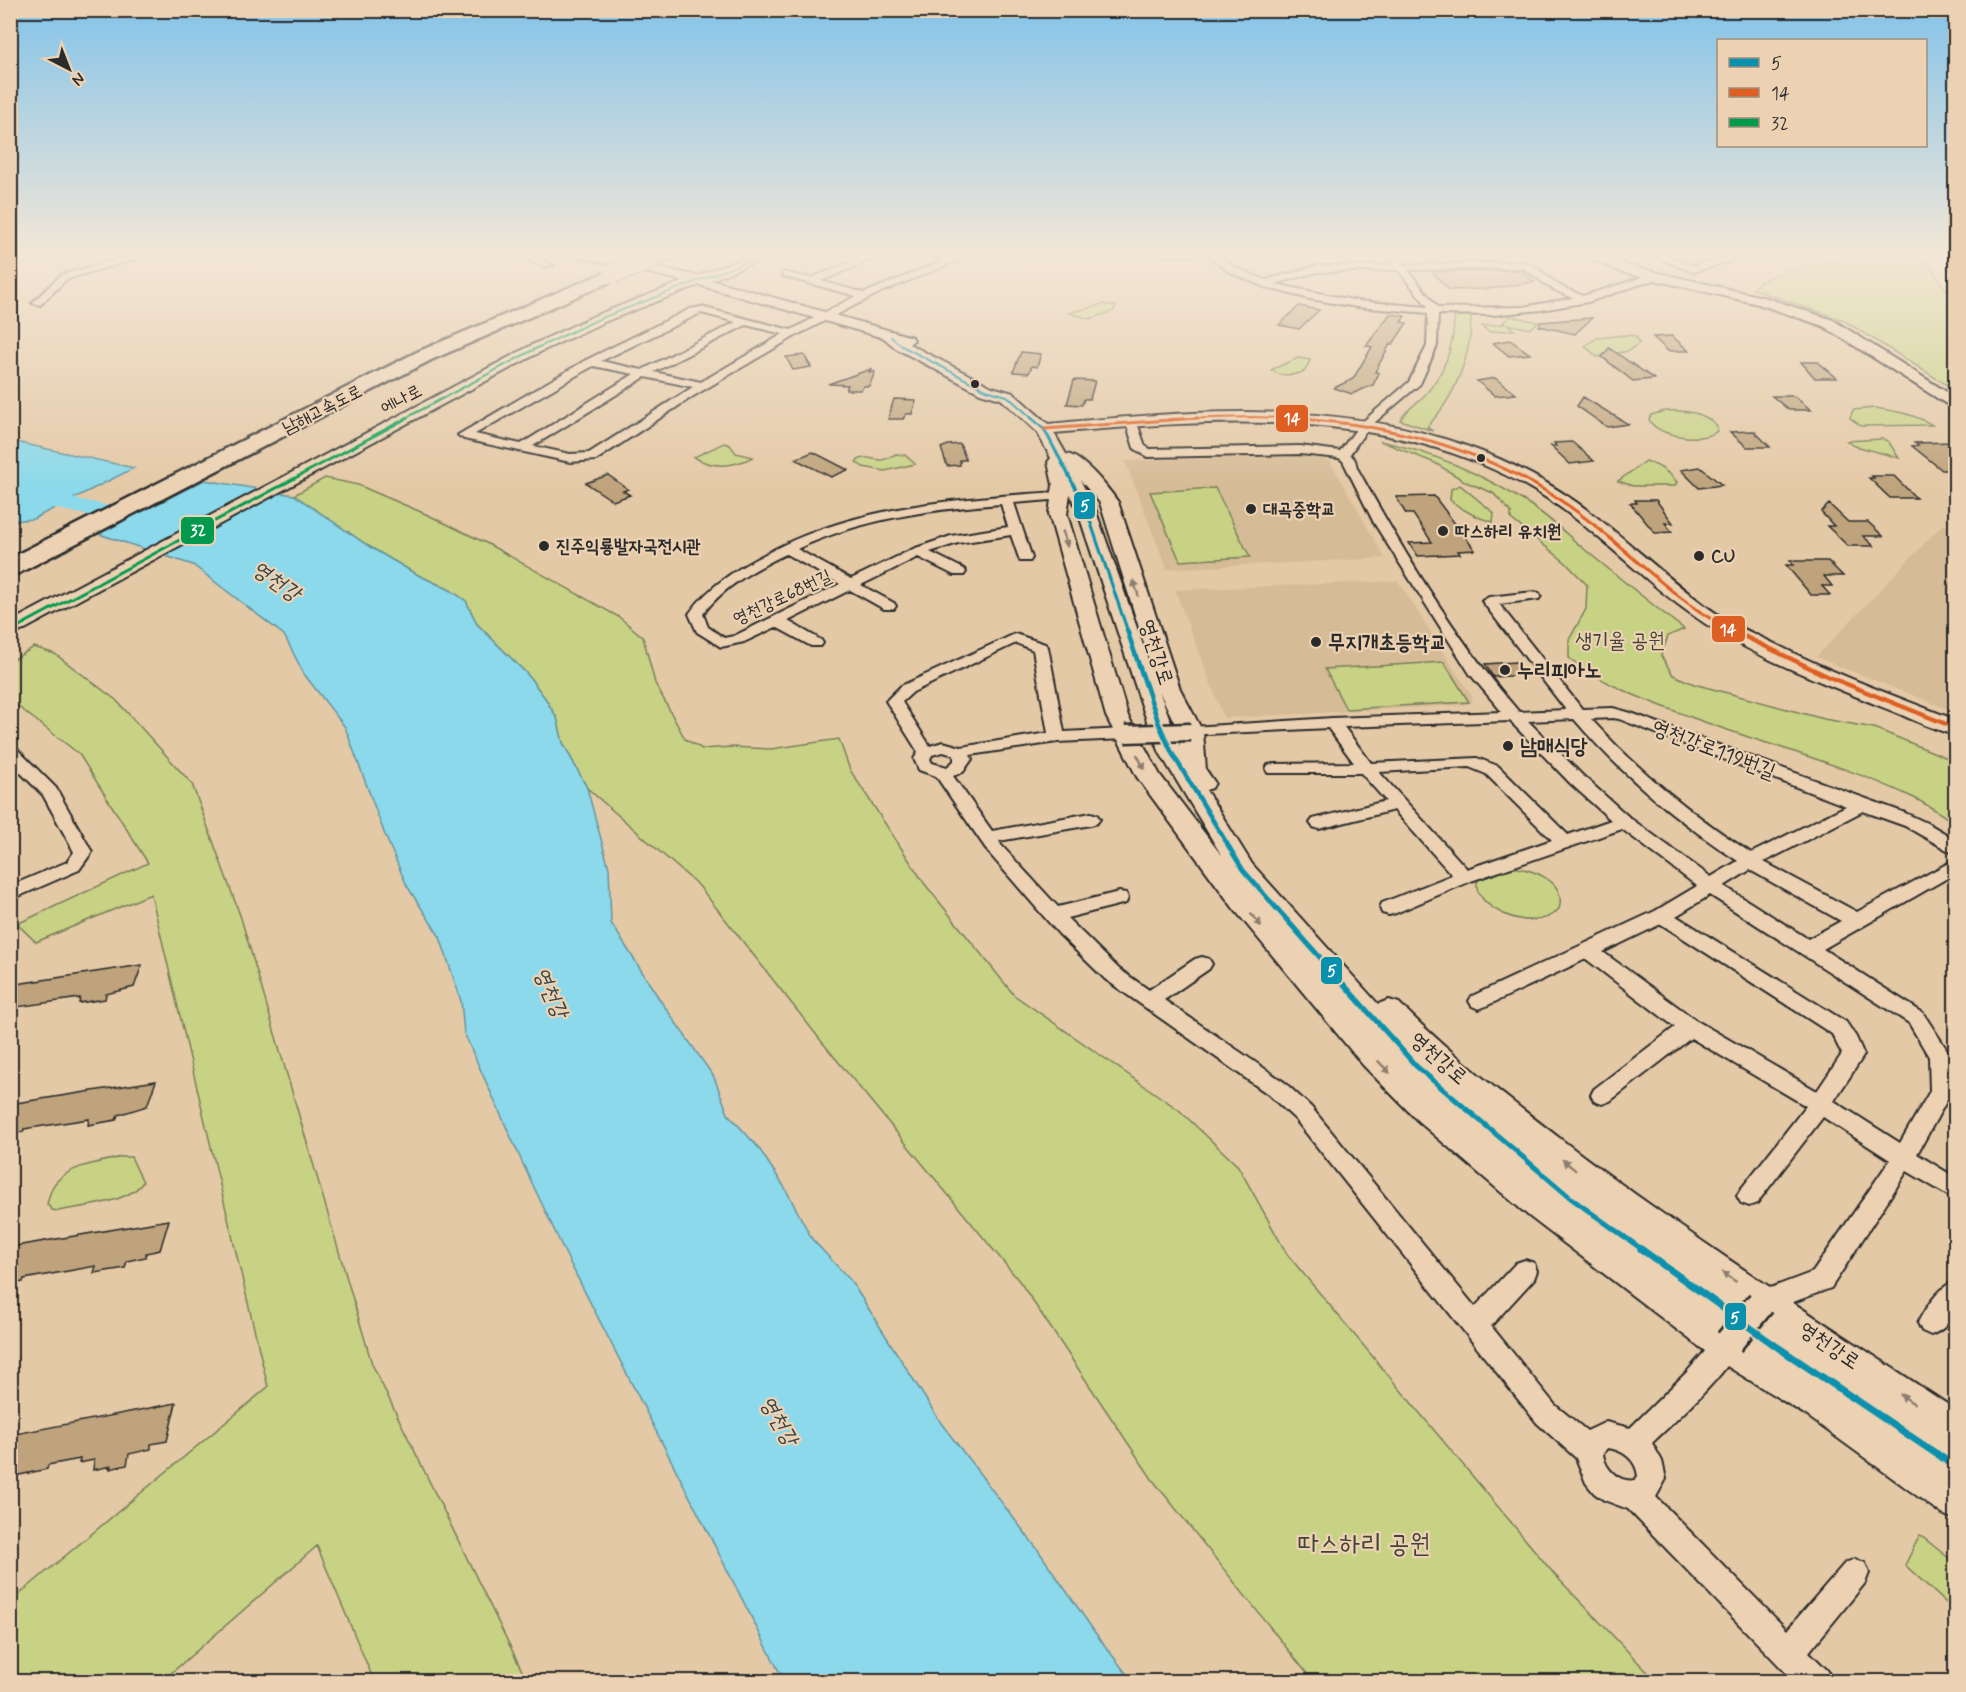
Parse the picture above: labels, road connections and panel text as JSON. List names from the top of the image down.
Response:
{
  "streets": {
    "highway": ["남해고속도로"],
    "street": [
      "에나로",
      "영천강로68번길",
      "영천강로",
      "영천강로119번길"
    ]
  },
  "crossings": [
    ["영천강로68번길", "영천강로"],
    ["영천강로", "영천강로119번길"]
  ],
  "water": ["영천강"],
  "parks": ["생기율 공원", "따스하리 공원"],
  "places": [
    "대곡중학교",
    "따스하리 유치원",
    "진주익룡발자국전시관",
    "CU",
    "무지개초등학교",
    "누리피아노",
    "남매식당"
  ],
  "lines": ["transit line 32", "transit line 5", "transit line 14"],
  "legend": ["5", "14", "32"],
  "north": "bottom right"
}
